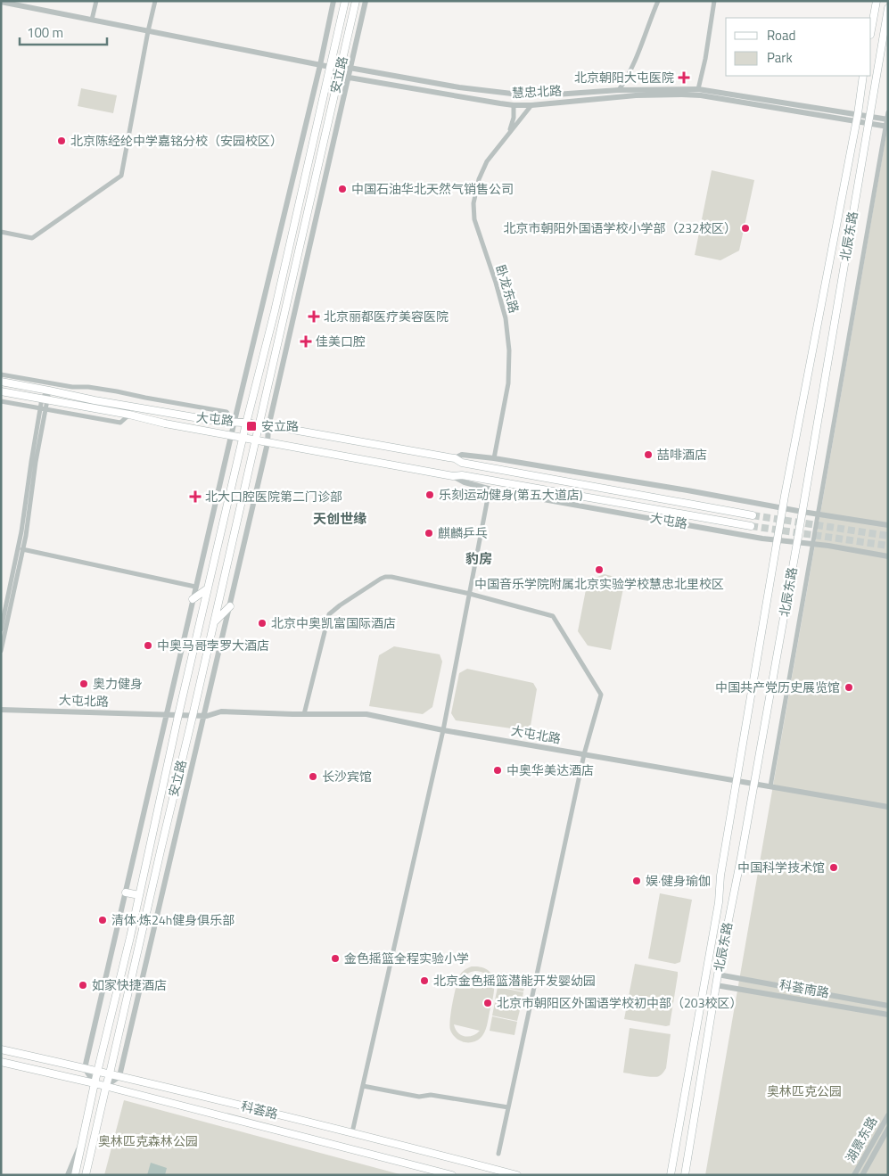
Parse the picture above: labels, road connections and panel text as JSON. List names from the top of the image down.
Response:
{
  "streets": {
    "main road": [
      "安立路",
      "北辰东路",
      "大屯路",
      "科荟路"
    ],
    "street": [
      "慧忠北路",
      "卧龙东路",
      "大屯北路",
      "科荟南路",
      "湖景东路"
    ]
  },
  "crossings": [
    ["安立路", "慧忠北路"],
    ["安立路", "大屯路"],
    ["安立路", "大屯北路"],
    ["安立路", "科荟路"],
    ["慧忠北路", "北辰东路"],
    ["慧忠北路", "卧龙东路"],
    ["北辰东路", "大屯路"],
    ["北辰东路", "大屯北路"],
    ["北辰东路", "科荟南路"],
    ["卧龙东路", "大屯路"]
  ],
  "districts": ["天创世缘", "豹房"],
  "parks": ["奥林匹克公园", "奥林匹克森林公园"],
  "places": {
    "health": [
      "北京朝阳大屯医院",
      "北京丽都医疗美容医院",
      "佳美口腔",
      "北大口腔医院第二门诊部"
    ],
    "other": [
      "北京陈经纶中学嘉铭分校（安园校区）",
      "中国石油华北天然气销售公司",
      "北京市朝阳外国语学校小学部（232校区）",
      "喆啡酒店",
      "乐刻运动健身(第五大道店)",
      "麒麟乒乓",
      "中国音乐学院附属北京实验学校慧忠北里校区",
      "北京中奥凯富国际酒店",
      "中奥马哥孛罗大酒店",
      "奥力健身",
      "中国共产党历史展览馆",
      "中奥华美达酒店",
      "长沙宾馆",
      "中国科学技术馆",
      "娱·健身瑜伽",
      "清体·炼24h健身俱乐部",
      "金色摇篮全程实验小学",
      "北京金色摇篮潜能开发婴幼园",
      "如家快捷酒店",
      "北京市朝阳区外国语学校初中部（203校区）"
    ],
    "transit": ["安立路"]
  },
  "legend": ["Road", "Park"],
  "scale_bar": "100 m"
}
